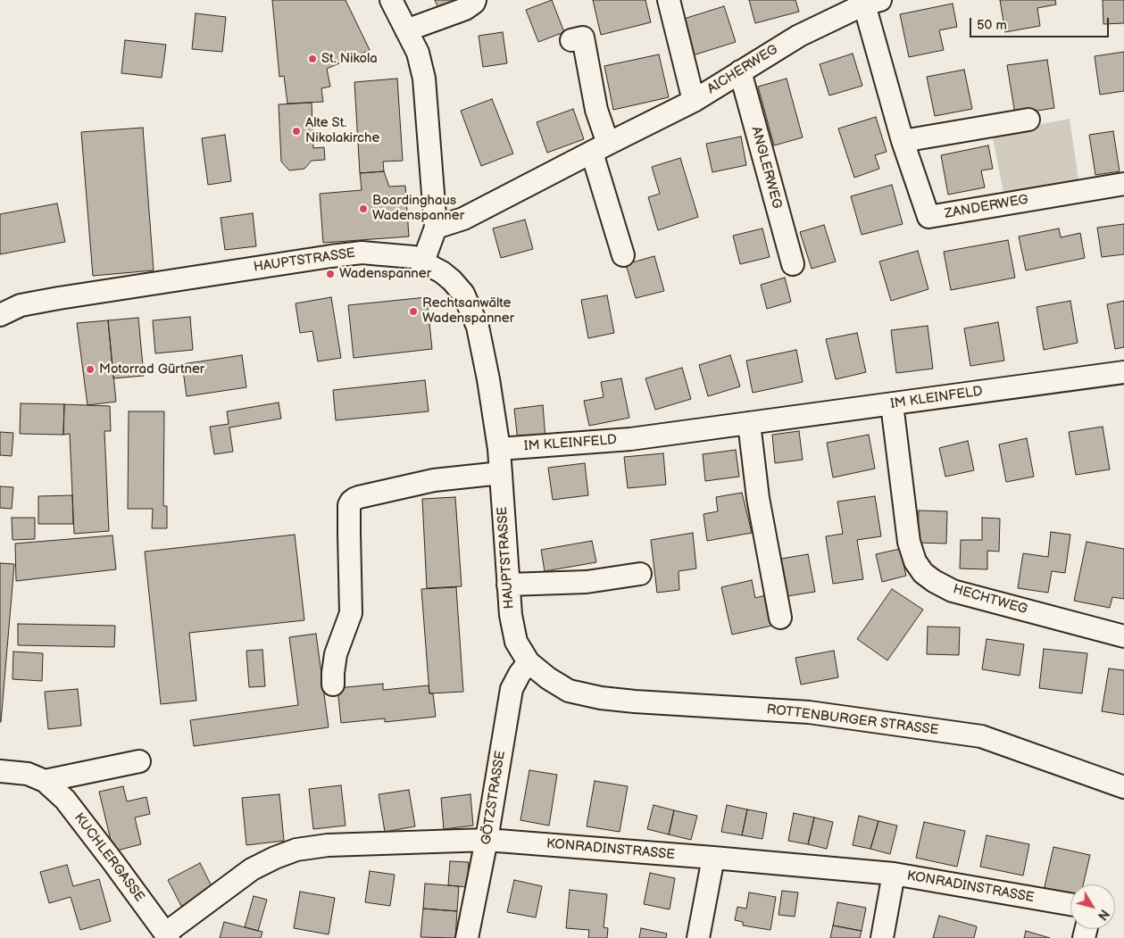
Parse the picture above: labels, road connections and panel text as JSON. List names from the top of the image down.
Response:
{
  "streets": {
    "street": [
      "AICHERWEG",
      "ANGLERWEG",
      "ZANDERWEG",
      "HAUPTSTRASSE",
      "IM KLEINFELD",
      "HECHTWEG",
      "ROTTENBURGER STRASSE",
      "GÖTZSTRASSE",
      "KONRADINSTRASSE",
      "KUCHLERGASSE"
    ]
  },
  "crossings": [
    ["AICHERWEG", "ANGLERWEG"],
    ["AICHERWEG", "ZANDERWEG"],
    ["HAUPTSTRASSE", "IM KLEINFELD"],
    ["HAUPTSTRASSE", "ROTTENBURGER STRASSE"],
    ["HAUPTSTRASSE", "GÖTZSTRASSE"],
    ["IM KLEINFELD", "HECHTWEG"],
    ["ROTTENBURGER STRASSE", "GÖTZSTRASSE"],
    ["GÖTZSTRASSE", "KONRADINSTRASSE"],
    ["KONRADINSTRASSE", "KUCHLERGASSE"]
  ],
  "places": [
    "St. Nikola",
    "Alte St. Nikolakirche",
    "Boardinghaus Wadenspanner",
    "Wadenspanner",
    "Rechtsanwälte Wadenspanner",
    "Motorrad Gürtner"
  ],
  "scale_bar": "50 m",
  "north": "bottom right"
}
